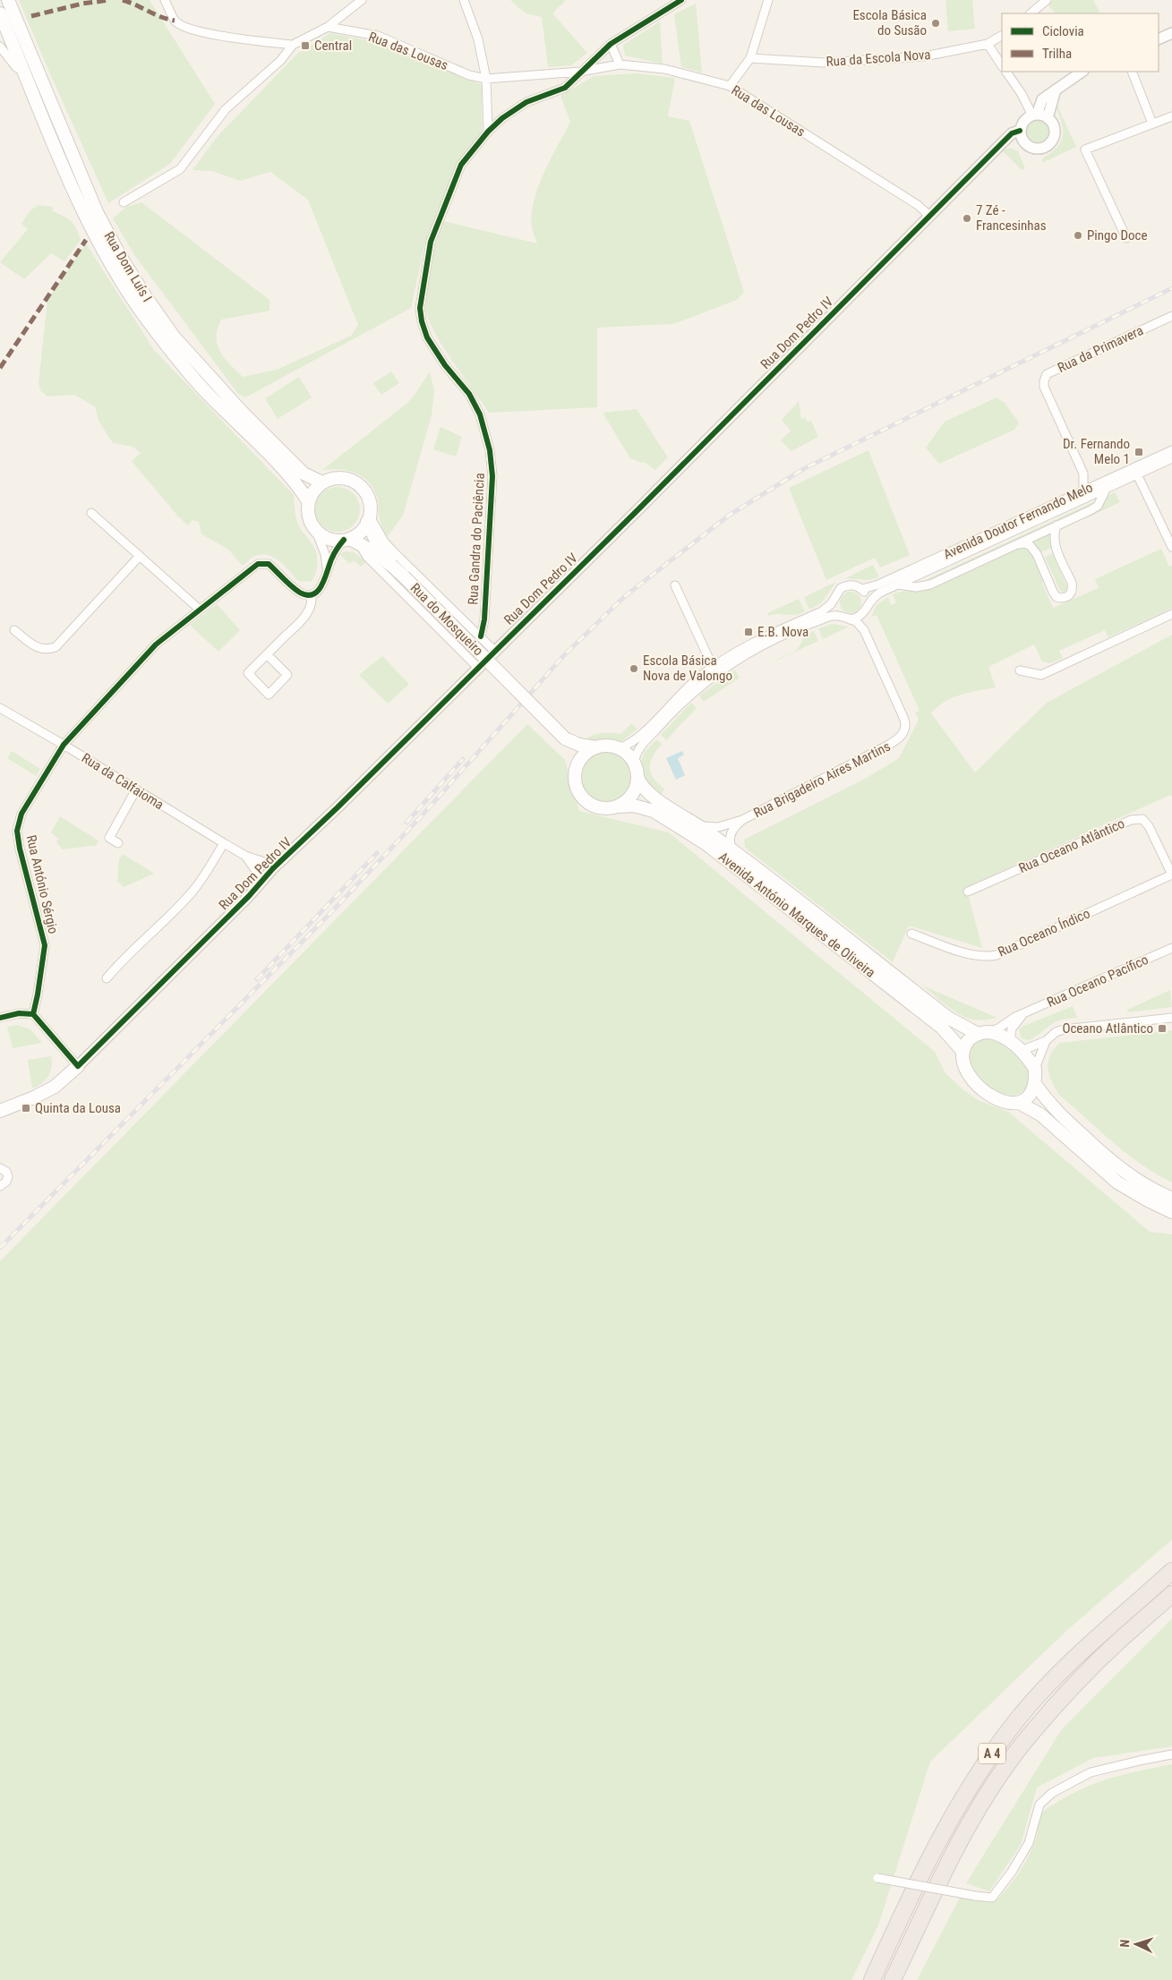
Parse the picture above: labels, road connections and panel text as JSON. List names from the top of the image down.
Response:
{
  "streets": {
    "highway": ["A 4"],
    "main road": [
      "Rua Dom Luís I",
      "Rua Dom Pedro IV",
      "Rua do Mosqueiro",
      "Avenida António Marques de Oliveira"
    ],
    "street": [
      "Rua das Lousas",
      "Rua da Escola Nova",
      "Rua da Primavera",
      "Avenida Doutor Fernando Melo",
      "Rua Gandra do Paciência",
      "Rua Brigadeiro Aires Martins",
      "Rua da Calfaioma",
      "Rua Oceano Atlântico",
      "Rua António Sérgio",
      "Rua Oceano Índico",
      "Rua Oceano Pacífico"
    ]
  },
  "crossings": [
    ["Rua das Lousas", "Rua Dom Pedro IV"],
    ["Rua das Lousas", "Rua Gandra do Paciência"],
    ["Rua Dom Pedro IV", "Rua da Calfaioma"],
    ["Rua da Primavera", "Avenida Doutor Fernando Melo"],
    ["Avenida Doutor Fernando Melo", "Rua do Mosqueiro"],
    ["Avenida Doutor Fernando Melo", "Avenida António Marques de Oliveira"],
    ["Rua do Mosqueiro", "Avenida António Marques de Oliveira"],
    ["Rua Brigadeiro Aires Martins", "Avenida António Marques de Oliveira"],
    ["Rua da Calfaioma", "Rua António Sérgio"],
    ["Rua Oceano Atlântico", "Rua Oceano Índico"],
    ["Avenida António Marques de Oliveira", "Rua Oceano Pacífico"]
  ],
  "places": {
    "other": [
      "Escola Básica do Susão",
      "7 Zé - Francesinhas",
      "Pingo Doce",
      "Escola Básica Nova de Valongo"
    ],
    "transit": [
      "Central",
      "Dr. Fernando Melo 1",
      "E.B. Nova",
      "Oceano Atlântico",
      "Quinta da Lousa"
    ]
  },
  "legend": ["Ciclovia", "Trilha"],
  "north": "left"
}
